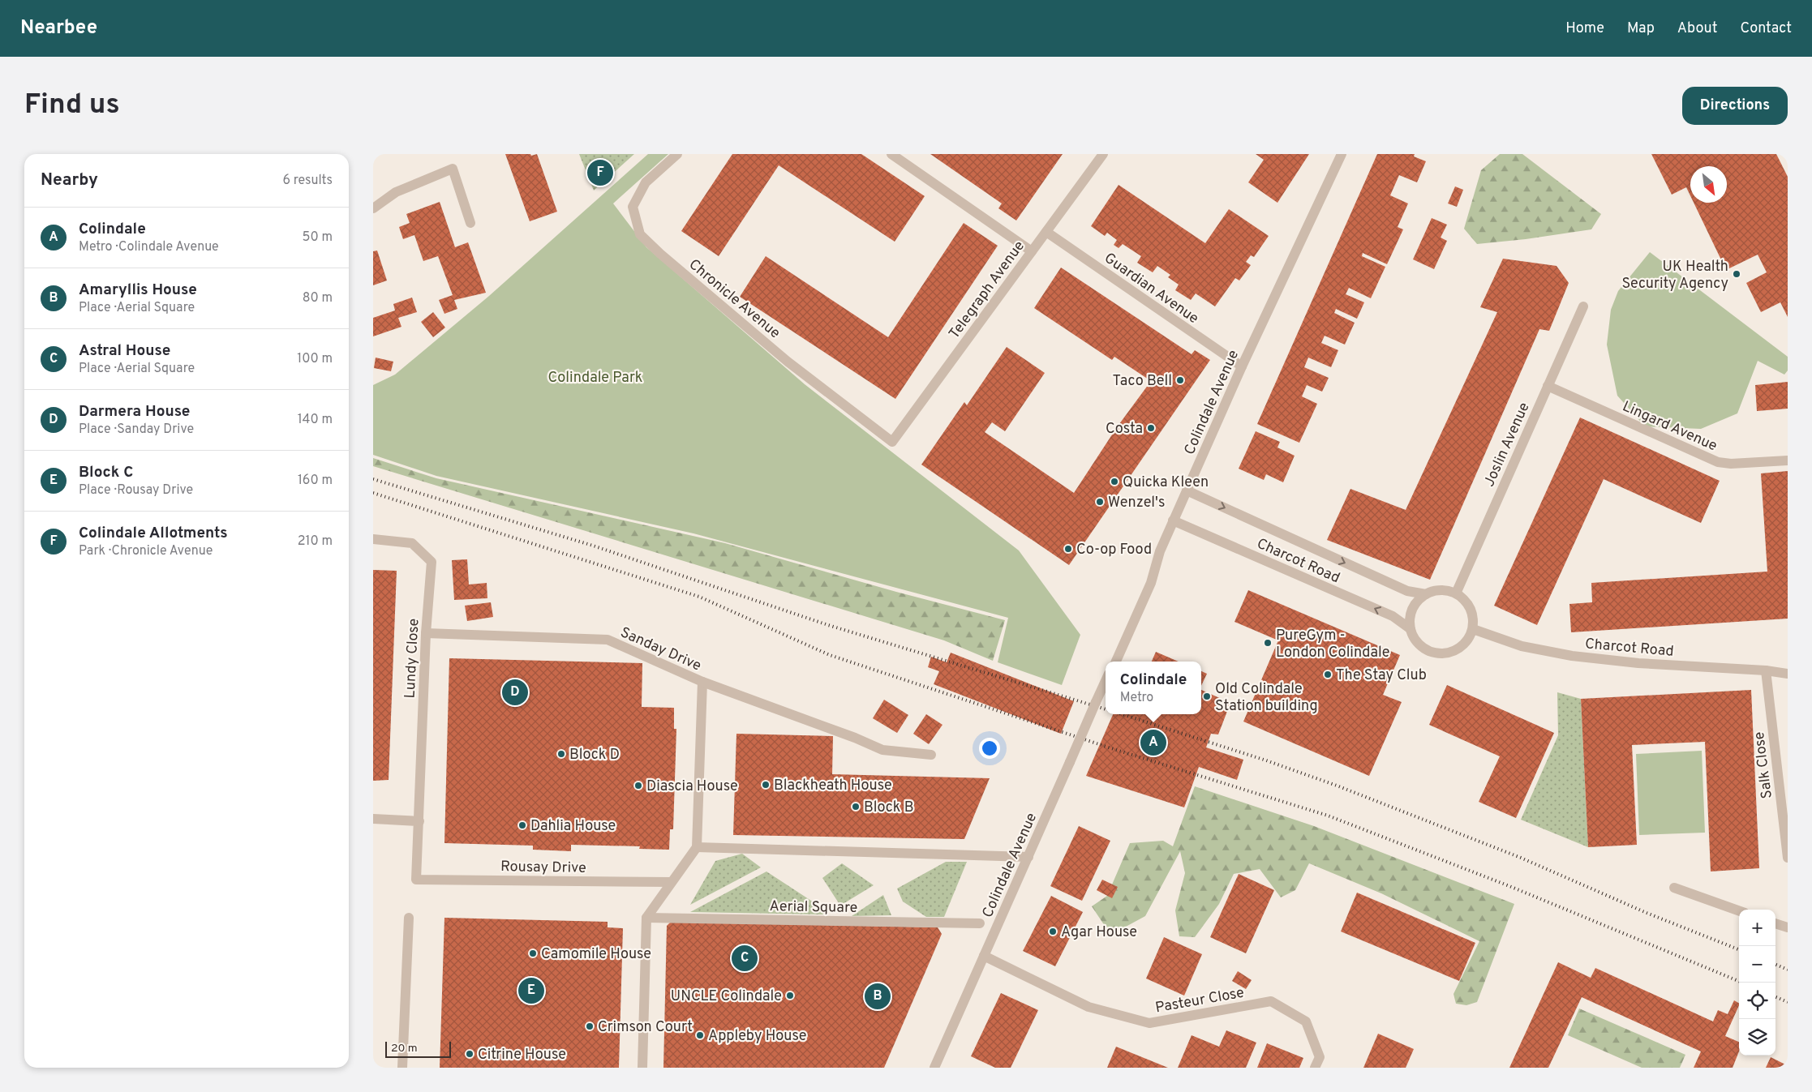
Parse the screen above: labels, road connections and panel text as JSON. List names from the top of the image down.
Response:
{
  "streets": {
    "street": [
      "Guardian Avenue",
      "Telegraph Avenue",
      "Chronicle Avenue",
      "Colindale Avenue",
      "Lingard Avenue",
      "Joslin Avenue",
      "Charcot Road",
      "Sanday Drive",
      "Lundy Close",
      "Salk Close",
      "Rousay Drive",
      "Aerial Square",
      "Pasteur Close"
    ]
  },
  "crossings": [
    ["Guardian Avenue", "Telegraph Avenue"],
    ["Guardian Avenue", "Colindale Avenue"],
    ["Telegraph Avenue", "Chronicle Avenue"],
    ["Colindale Avenue", "Charcot Road"],
    ["Colindale Avenue", "Pasteur Close"],
    ["Lingard Avenue", "Joslin Avenue"],
    ["Joslin Avenue", "Charcot Road"],
    ["Charcot Road", "Salk Close"],
    ["Sanday Drive", "Lundy Close"],
    ["Lundy Close", "Rousay Drive"]
  ],
  "parks": ["Colindale Park"],
  "places": [
    "UK Health Security Agency",
    "Taco Bell",
    "Costa",
    "Quicka Kleen",
    "Wenzel's",
    "Co-op Food",
    "PureGym - London Colindale",
    "The Stay Club",
    "Old Colindale Station building",
    "Block D",
    "Blackheath House",
    "Diascia House",
    "Block B",
    "Dahlia House",
    "Agar House",
    "Camomile House",
    "UNCLE Colindale",
    "Crimson Court",
    "Appleby House",
    "Citrine House"
  ],
  "scale_bar": "20 m",
  "north": "bottom right",
  "page": {
    "header": "Nearbee",
    "nav": [
      "Home",
      "Map",
      "About",
      "Contact"
    ],
    "buttons": "Directions",
    "title": "Find us",
    "heading": ["Nearby", "6 results"],
    "pins": [
      "F",
      "D",
      "A",
      "C",
      "E",
      "B"
    ],
    "list": [
      {
        "mark": "A",
        "name": "Colindale",
        "note": "Metro · Colindale Avenue",
        "value": "50 m"
      },
      {
        "mark": "B",
        "name": "Amaryllis House",
        "note": "Place · Aerial Square",
        "value": "80 m"
      },
      {
        "mark": "C",
        "name": "Astral House",
        "note": "Place · Aerial Square",
        "value": "100 m"
      },
      {
        "mark": "D",
        "name": "Darmera House",
        "note": "Place · Sanday Drive",
        "value": "140 m"
      },
      {
        "mark": "E",
        "name": "Block C",
        "note": "Place · Rousay Drive",
        "value": "160 m"
      },
      {
        "mark": "F",
        "name": "Colindale Allotments",
        "note": "Park · Chronicle Avenue",
        "value": "210 m"
      }
    ],
    "popup": ["Colindale", "Metro"],
    "map_buttons": ["+", "−"],
    "scale": "20 m"
  }
}
